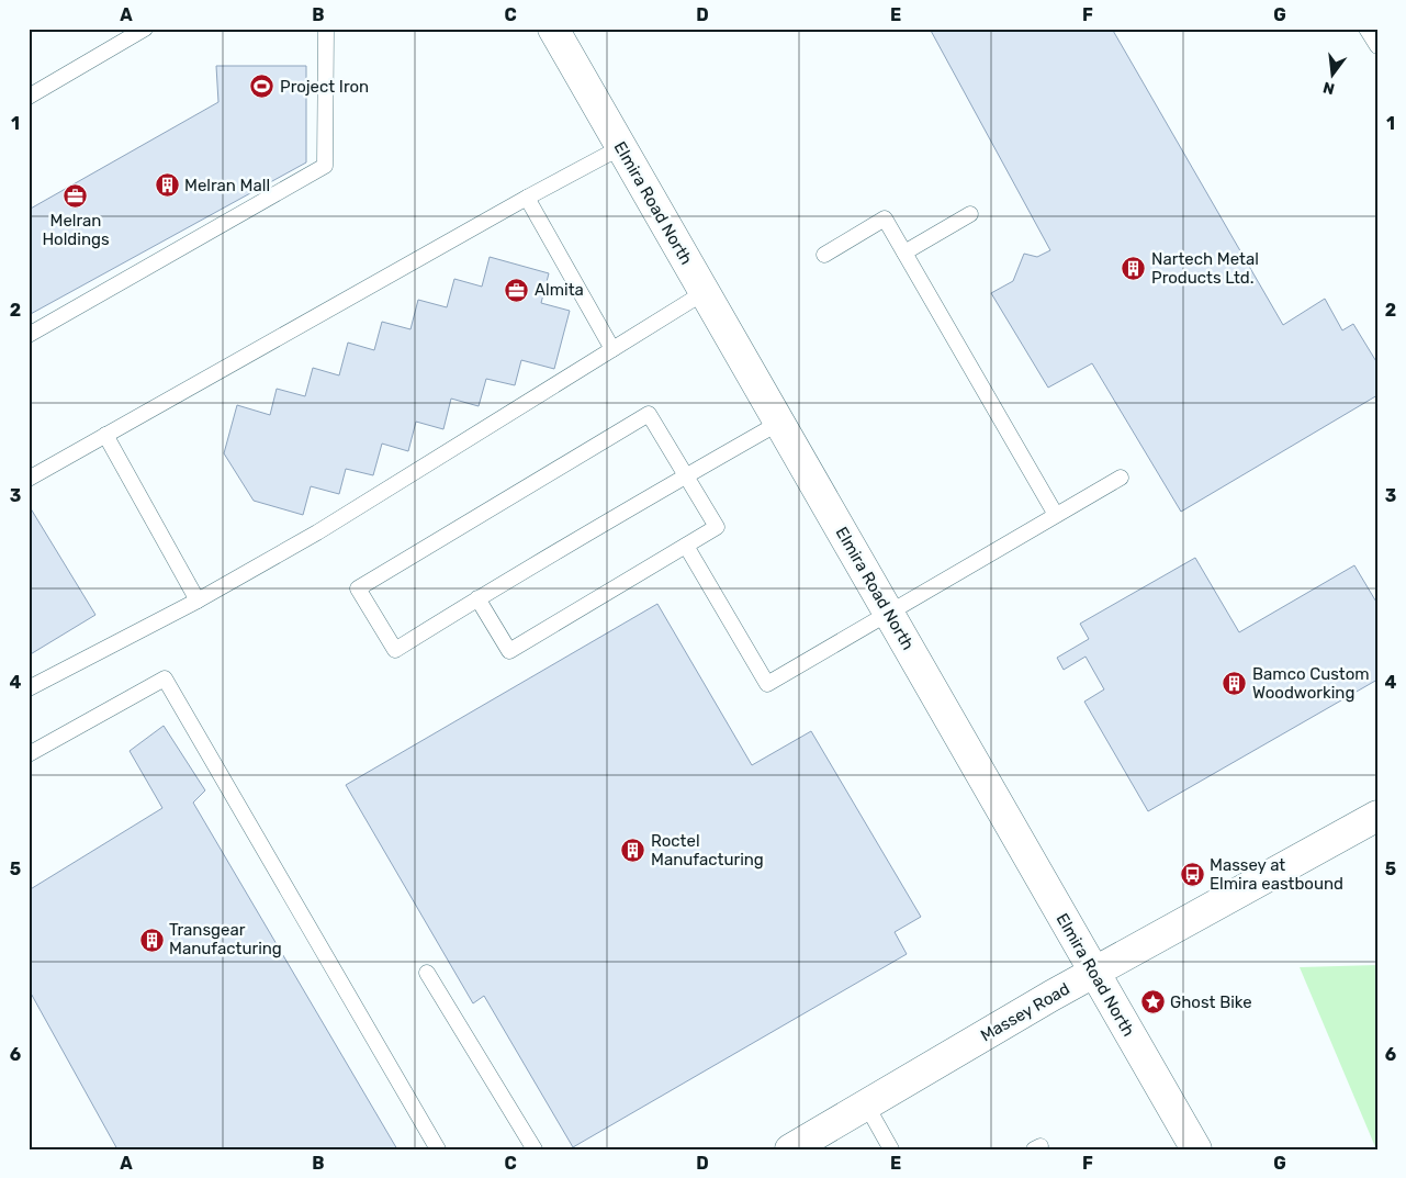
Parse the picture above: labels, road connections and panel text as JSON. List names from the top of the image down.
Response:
{
  "streets": {
    "main road": ["Elmira Road North", "Massey Road"]
  },
  "crossings": [
    ["Elmira Road North", "Massey Road"]
  ],
  "places": {
    "sports": ["Project Iron"],
    "building": [
      "Melran Mall",
      "Nartech Metal Products Ltd.",
      "Bamco Custom Woodworking",
      "Roctel Manufacturing",
      "Transgear Manufacturing"
    ],
    "office": ["Melran Holdings", "Almita"],
    "bus stop": ["Massey at Elmira eastbound"],
    "place": ["Ghost Bike"]
  },
  "north": "bottom",
  "grid": {
    "columns": [
      "A",
      "B",
      "C",
      "D",
      "E",
      "F",
      "G"
    ],
    "rows": [
      "1",
      "2",
      "3",
      "4",
      "5",
      "6"
    ]
  }
}
